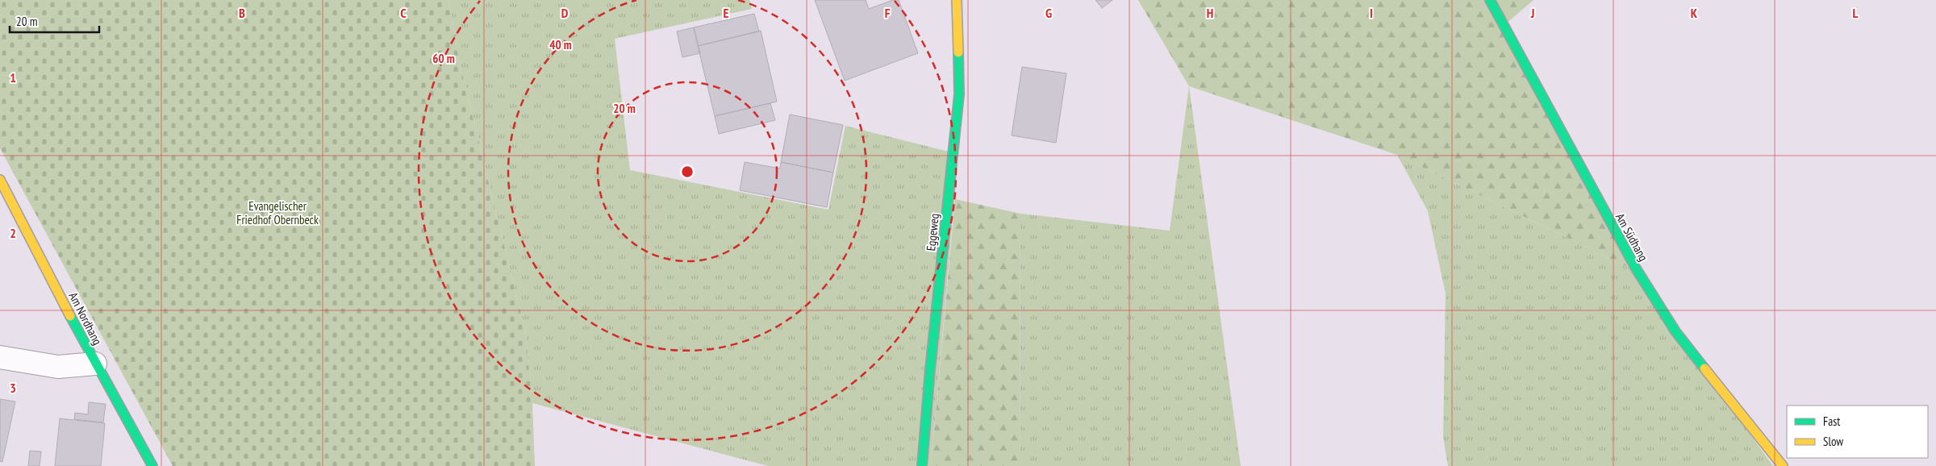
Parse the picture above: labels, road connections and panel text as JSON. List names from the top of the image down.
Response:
{
  "streets": {
    "street": ["Eggeweg", "Am Südhang", "Am Nordhang"]
  },
  "parks": ["Evangelischer Friedhof Obernbeck"],
  "legend": ["Fast", "Slow"],
  "scale_bar": "20 m",
  "grid": {
    "columns": [
      "B",
      "C",
      "D",
      "E",
      "F",
      "G",
      "H",
      "I",
      "J",
      "K",
      "L"
    ],
    "rows": ["1", "2", "3"]
  },
  "rings": ["40 m", "60 m", "20 m"]
}
